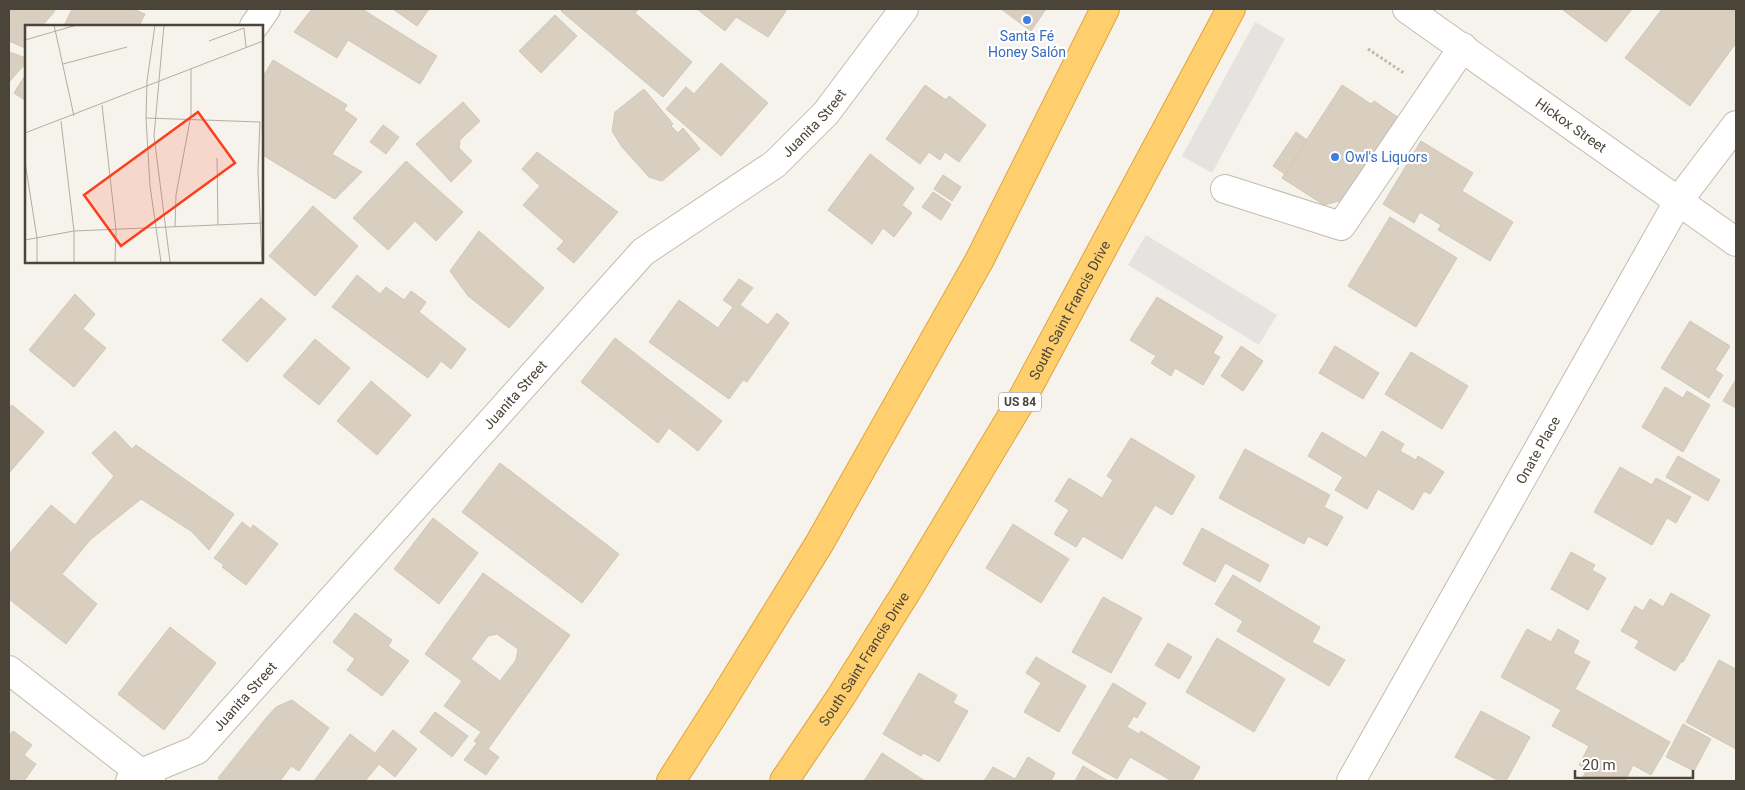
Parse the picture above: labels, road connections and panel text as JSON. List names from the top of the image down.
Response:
{
  "streets": {
    "highway": ["South Saint Francis Drive", "US 84"],
    "street": ["Juanita Street", "Hickox Street", "Onate Place"]
  },
  "crossings": [
    ["Hickox Street", "Onate Place"]
  ],
  "places": ["Santa Fé Honey Salón", "Owl's Liquors"],
  "scale_bar": "20 m"
}
